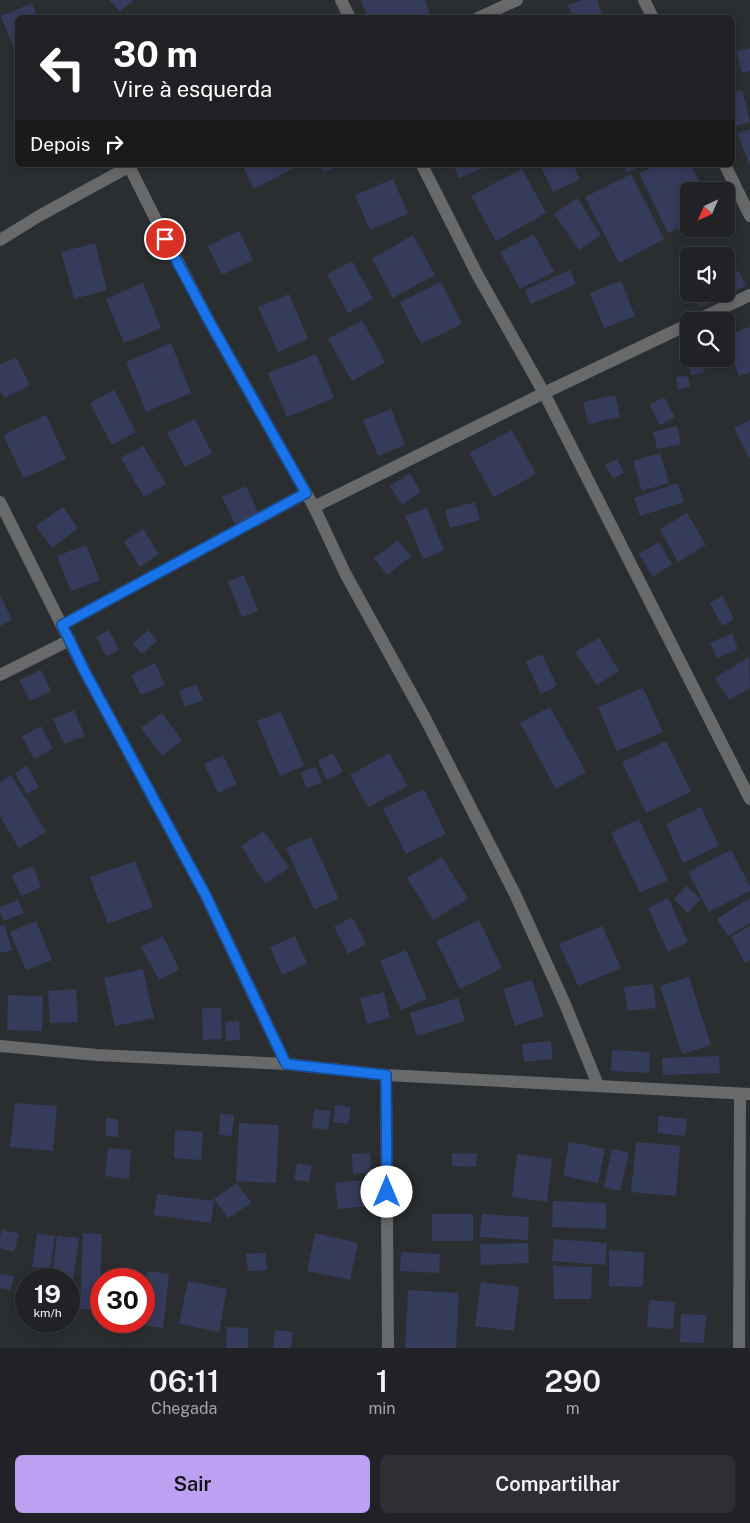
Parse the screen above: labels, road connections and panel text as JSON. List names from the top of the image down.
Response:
{
  "north": "bottom left",
  "page": {
    "turn": ["30 m", "Vire à esquerda"],
    "then": "Depois",
    "speed": "19 km/h",
    "limit": "30",
    "eta": [
      "06:11",
      "Chegada",
      "1",
      "min",
      "290",
      "m"
    ],
    "buttons": ["Sair", "Compartilhar"]
  }
}
